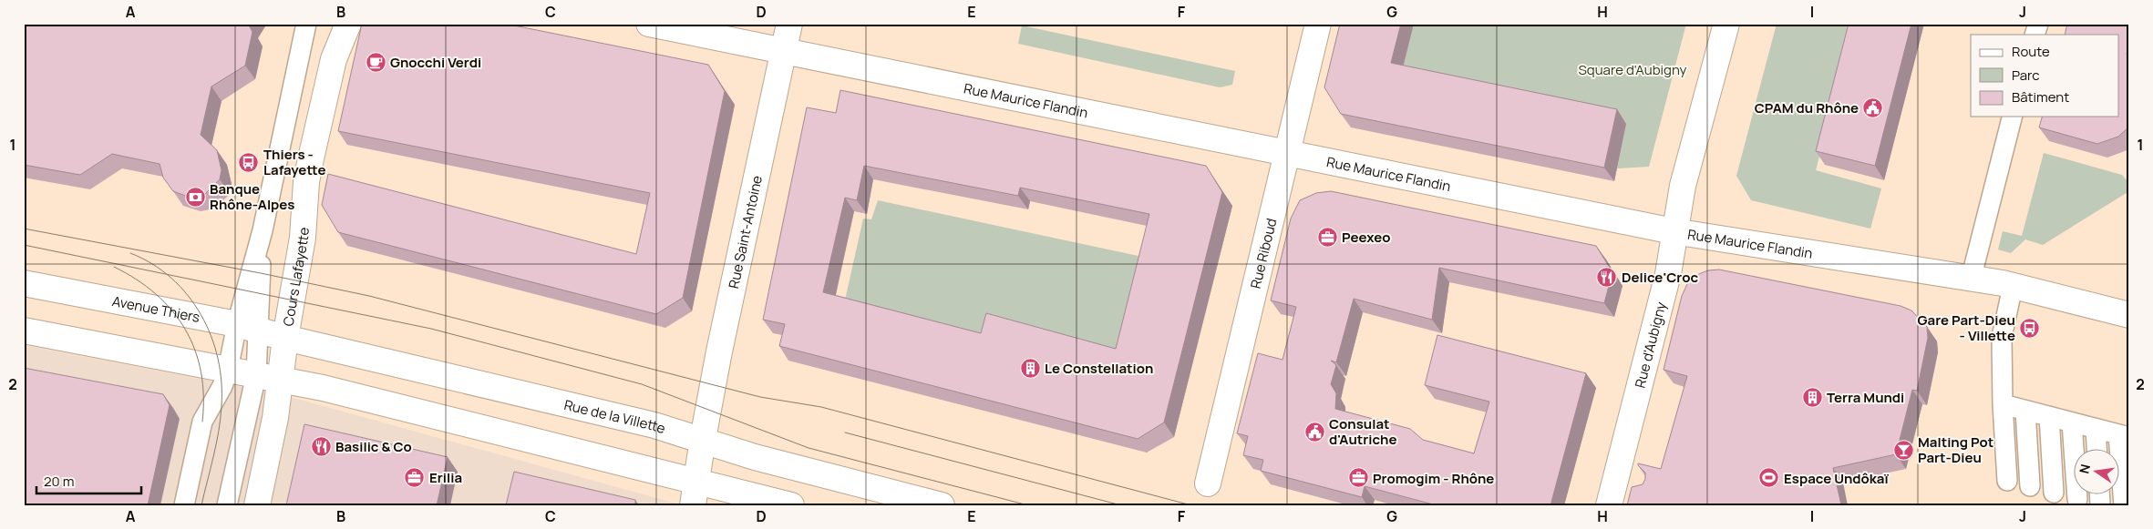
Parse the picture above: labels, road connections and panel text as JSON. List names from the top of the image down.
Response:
{
  "streets": {
    "street": [
      "Rue Maurice Flandin",
      "Rue Saint-Antoine",
      "Rue Riboud",
      "Cours Lafayette",
      "Avenue Thiers",
      "Rue d'Aubigny",
      "Rue de la Villette"
    ]
  },
  "crossings": [
    ["Rue Maurice Flandin", "Rue Saint-Antoine"],
    ["Rue Maurice Flandin", "Rue Riboud"],
    ["Rue Maurice Flandin", "Rue d'Aubigny"],
    ["Rue Saint-Antoine", "Rue de la Villette"],
    ["Cours Lafayette", "Avenue Thiers"],
    ["Cours Lafayette", "Rue de la Villette"],
    ["Avenue Thiers", "Rue de la Villette"]
  ],
  "parks": ["Square d'Aubigny"],
  "places": {
    "cafe": ["Gnocchi Verdi"],
    "public building": ["CPAM du Rhône", "Consulat d'Autriche"],
    "bus stop": ["Thiers - Lafayette", "Gare Part-Dieu - Villette"],
    "bank": ["Banque Rhône-Alpes"],
    "office": ["Peexeo", "Erilia", "Promogim - Rhône"],
    "restaurant": ["Delice'Croc", "Basilic & Co"],
    "building": ["Le Constellation", "Terra Mundi"],
    "bar": ["Malting Pot Part-Dieu"],
    "sports": ["Espace Undôkaï"]
  },
  "legend": ["Route", "Parc", "Bâtiment"],
  "scale_bar": "20 m",
  "north": "left",
  "grid": {
    "columns": [
      "A",
      "B",
      "C",
      "D",
      "E",
      "F",
      "G",
      "H",
      "I",
      "J"
    ],
    "rows": ["1", "2"]
  }
}
